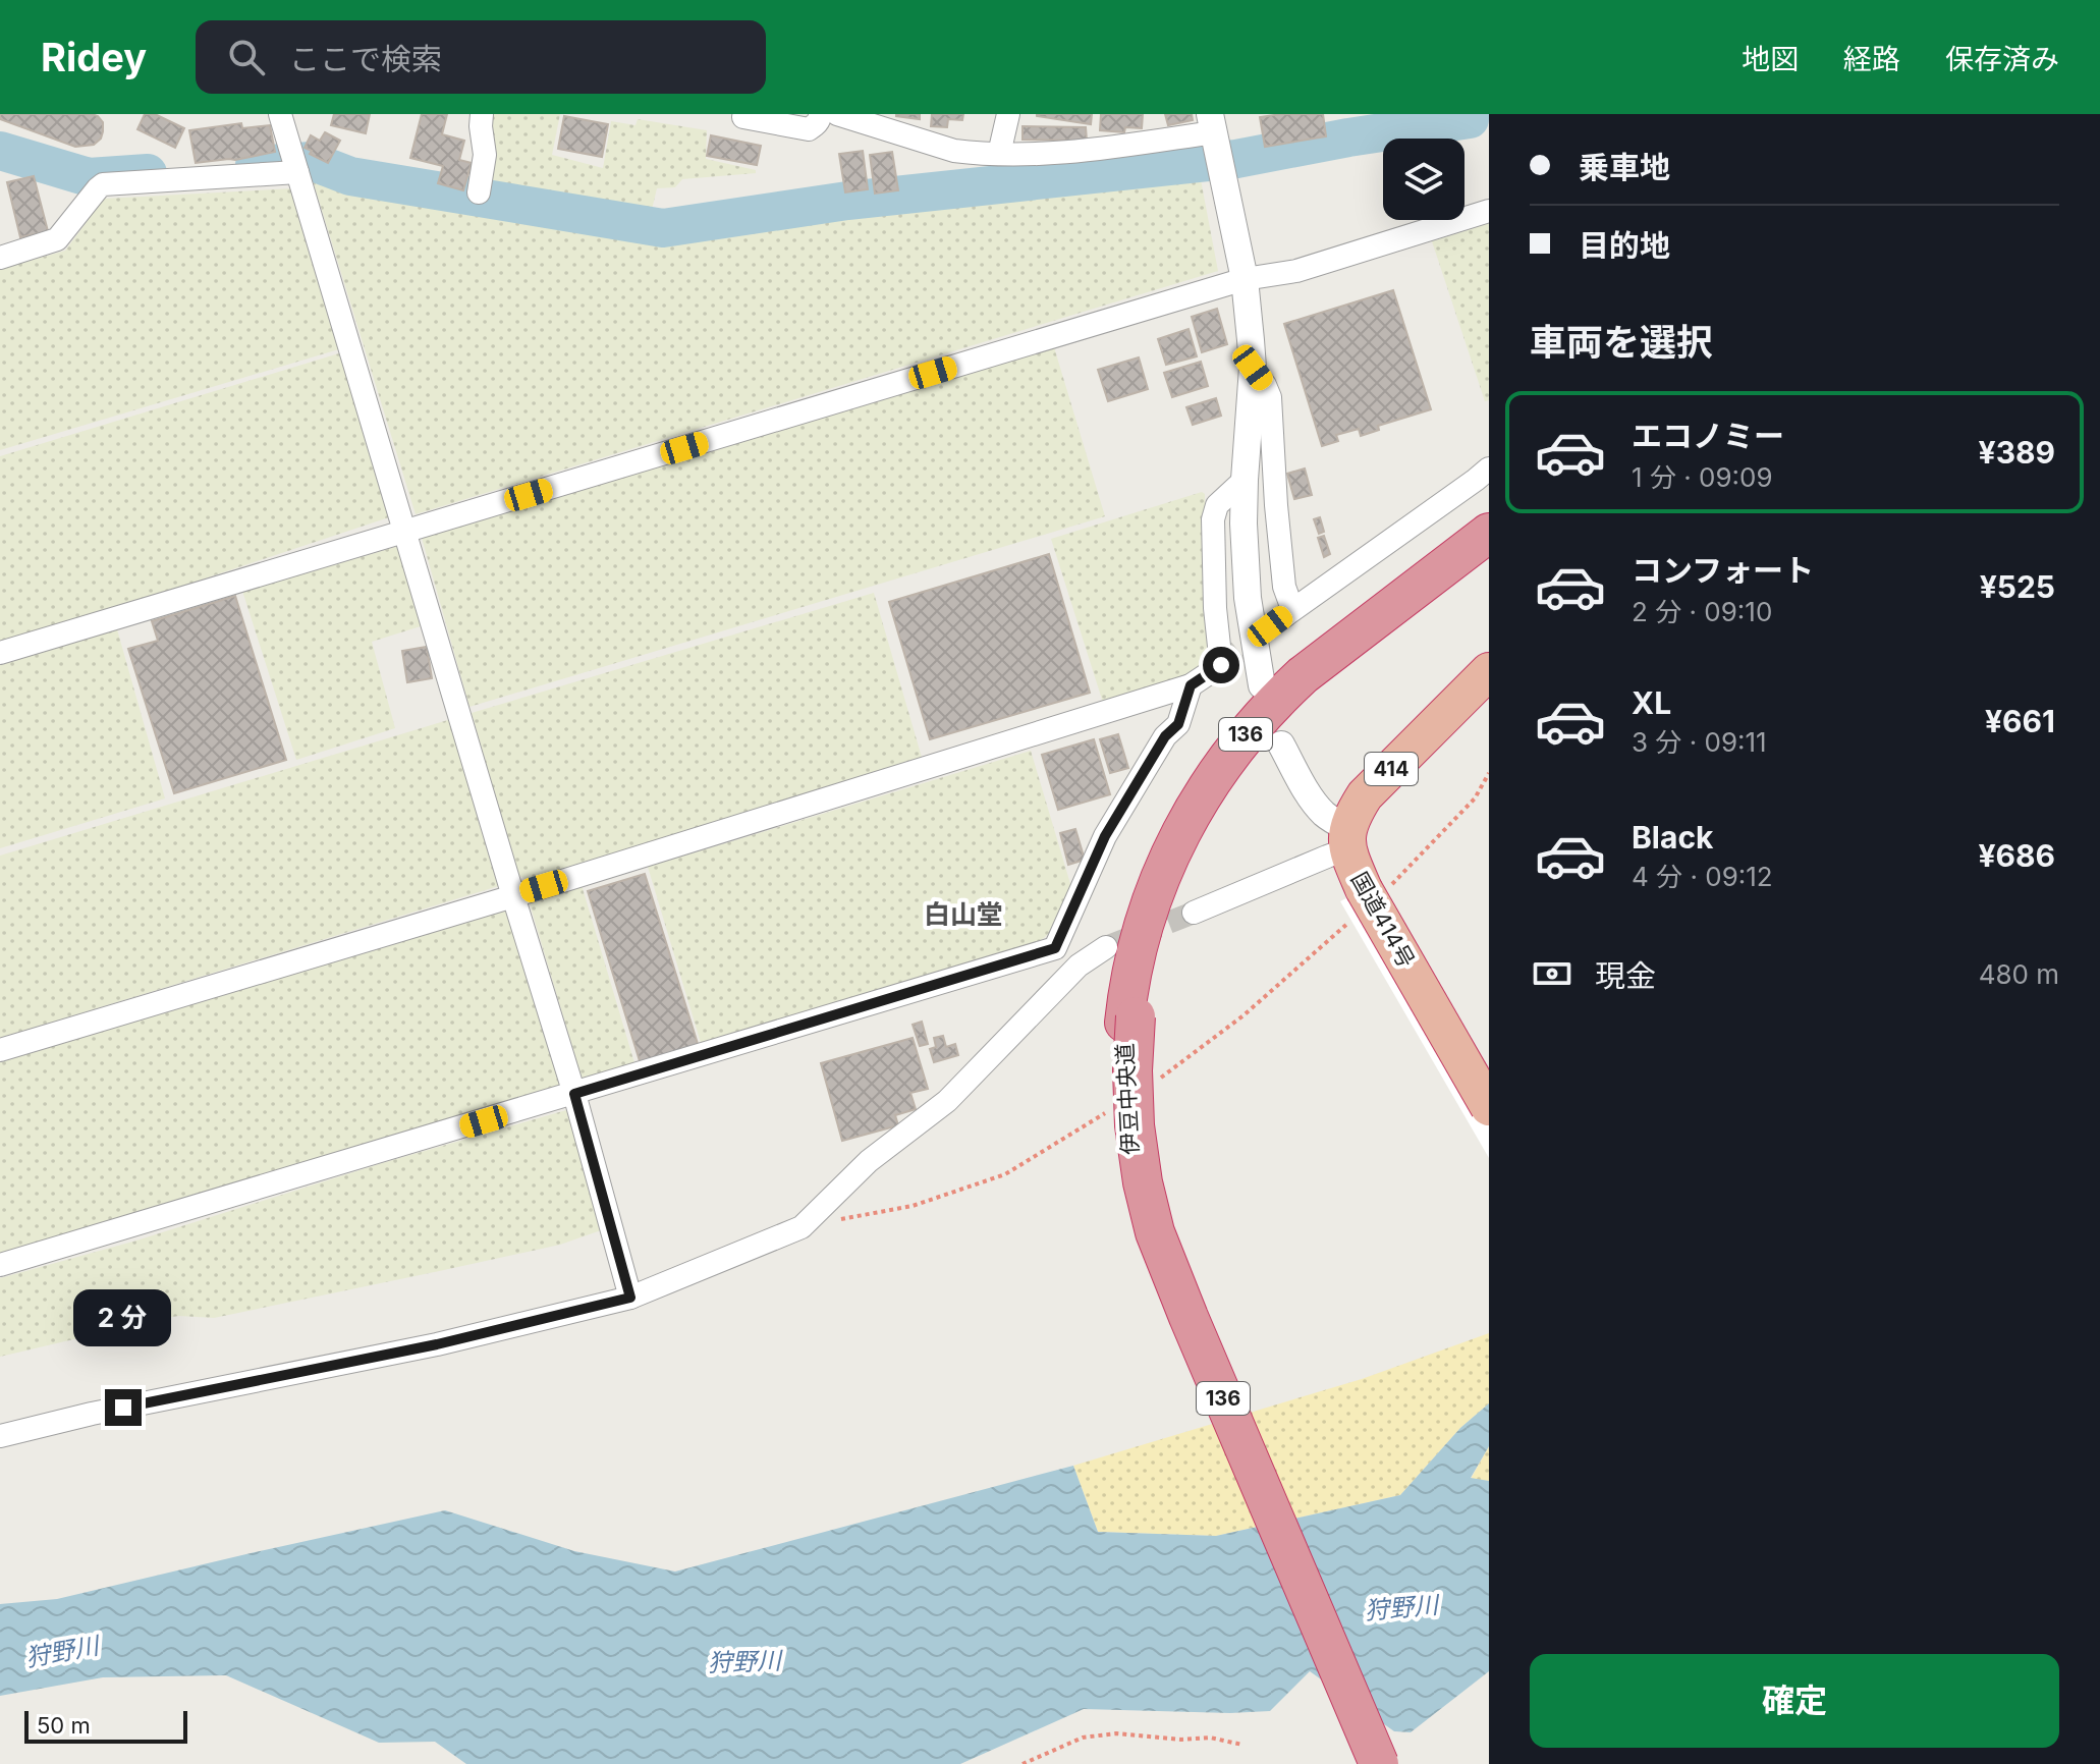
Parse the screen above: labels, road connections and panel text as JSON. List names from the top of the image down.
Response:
{
  "streets": {
    "highway": [
      "136",
      "414",
      "国道414号",
      "伊豆中央道"
    ]
  },
  "crossings": [
    ["414", "国道414号"]
  ],
  "districts": ["白山堂"],
  "water": ["狩野川"],
  "scale_bar": "50 m",
  "page": {
    "header": "Ridey",
    "search": "ここで検索",
    "nav": ["地図", "経路", "保存済み"],
    "banner": ["乗車地", "目的地"],
    "heading": "車両を選択",
    "list": [
      {
        "name": "エコノミー",
        "note": "1 分 · 09:09",
        "value": "¥389"
      },
      {
        "name": "コンフォート",
        "note": "2 分 · 09:10",
        "value": "¥525"
      },
      {
        "name": "XL",
        "note": "3 分 · 09:11",
        "value": "¥661"
      },
      {
        "name": "Black",
        "note": "4 分 · 09:12",
        "value": "¥686"
      }
    ],
    "pay": ["現金", "480 m"],
    "bubble": "2 分",
    "buttons": "確定",
    "scale": "50 m"
  }
}
